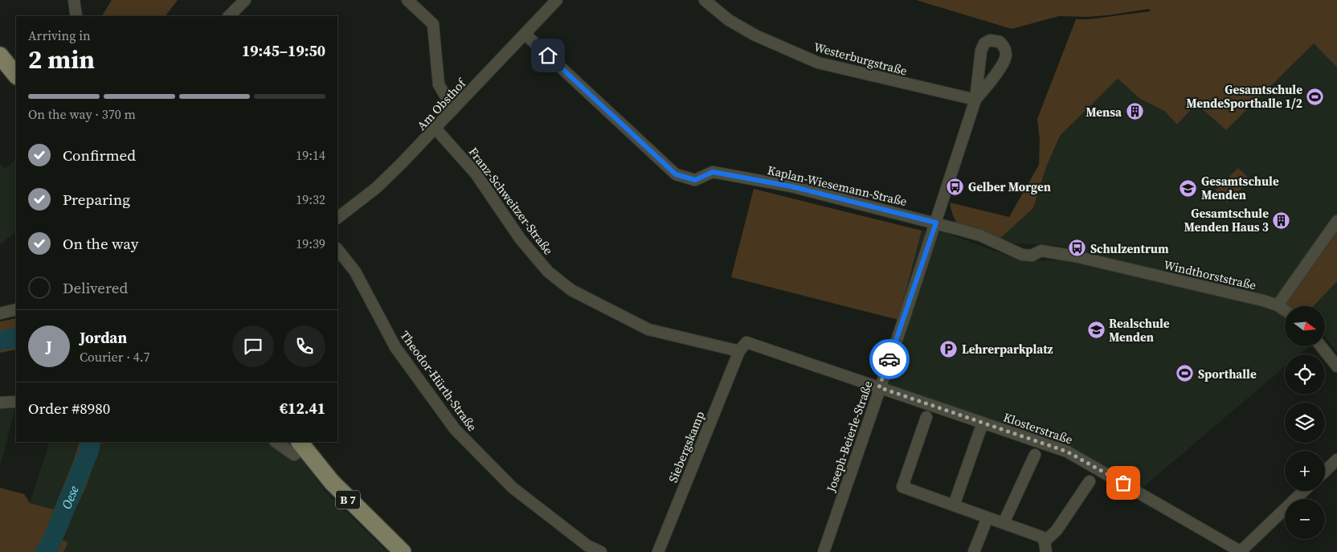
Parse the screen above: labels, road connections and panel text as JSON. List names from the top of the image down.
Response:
{
  "streets": {
    "main road": ["B 7"],
    "street": [
      "Westerburgstraße",
      "Am Obsthof",
      "Kaplan-Wiesemann-Straße",
      "Franz-Schweitzer-Straße",
      "Windthorststraße",
      "Theodor-Hürth-Straße",
      "Klosterstraße",
      "Joseph-Beierle-Straße",
      "Siebergskamp"
    ]
  },
  "crossings": [
    ["Westerburgstraße", "Joseph-Beierle-Straße"],
    ["Am Obsthof", "Kaplan-Wiesemann-Straße"],
    ["Am Obsthof", "Franz-Schweitzer-Straße"],
    ["Kaplan-Wiesemann-Straße", "Windthorststraße"],
    ["Kaplan-Wiesemann-Straße", "Joseph-Beierle-Straße"],
    ["Franz-Schweitzer-Straße", "Siebergskamp"],
    ["Windthorststraße", "Joseph-Beierle-Straße"],
    ["Klosterstraße", "Joseph-Beierle-Straße"]
  ],
  "water": ["Oese"],
  "places": {
    "sports": ["Gesamtschule MendeSporthalle 1/2", "Sporthalle"],
    "building": ["Mensa", "Gesamtschule Menden Haus 3"],
    "bus stop": ["Gelber Morgen", "Schulzentrum"],
    "school or university": ["Gesamtschule Menden", "Realschule Menden"],
    "parking": ["Lehrerparkplatz"]
  },
  "north": "right",
  "page": {
    "heading": ["2 min", "Arriving in", "19:45–19:50"],
    "panel": [
      "Jordan",
      "Courier · 4.7",
      "Order #8980",
      "€12.41"
    ],
    "bar": "On the way · 370 m",
    "list": [
      ["Confirmed", "19:14"],
      ["Preparing", "19:32"],
      ["On the way", "19:39"],
      "Delivered"
    ],
    "map_buttons": ["+", "−"],
    "round": "J"
  }
}
